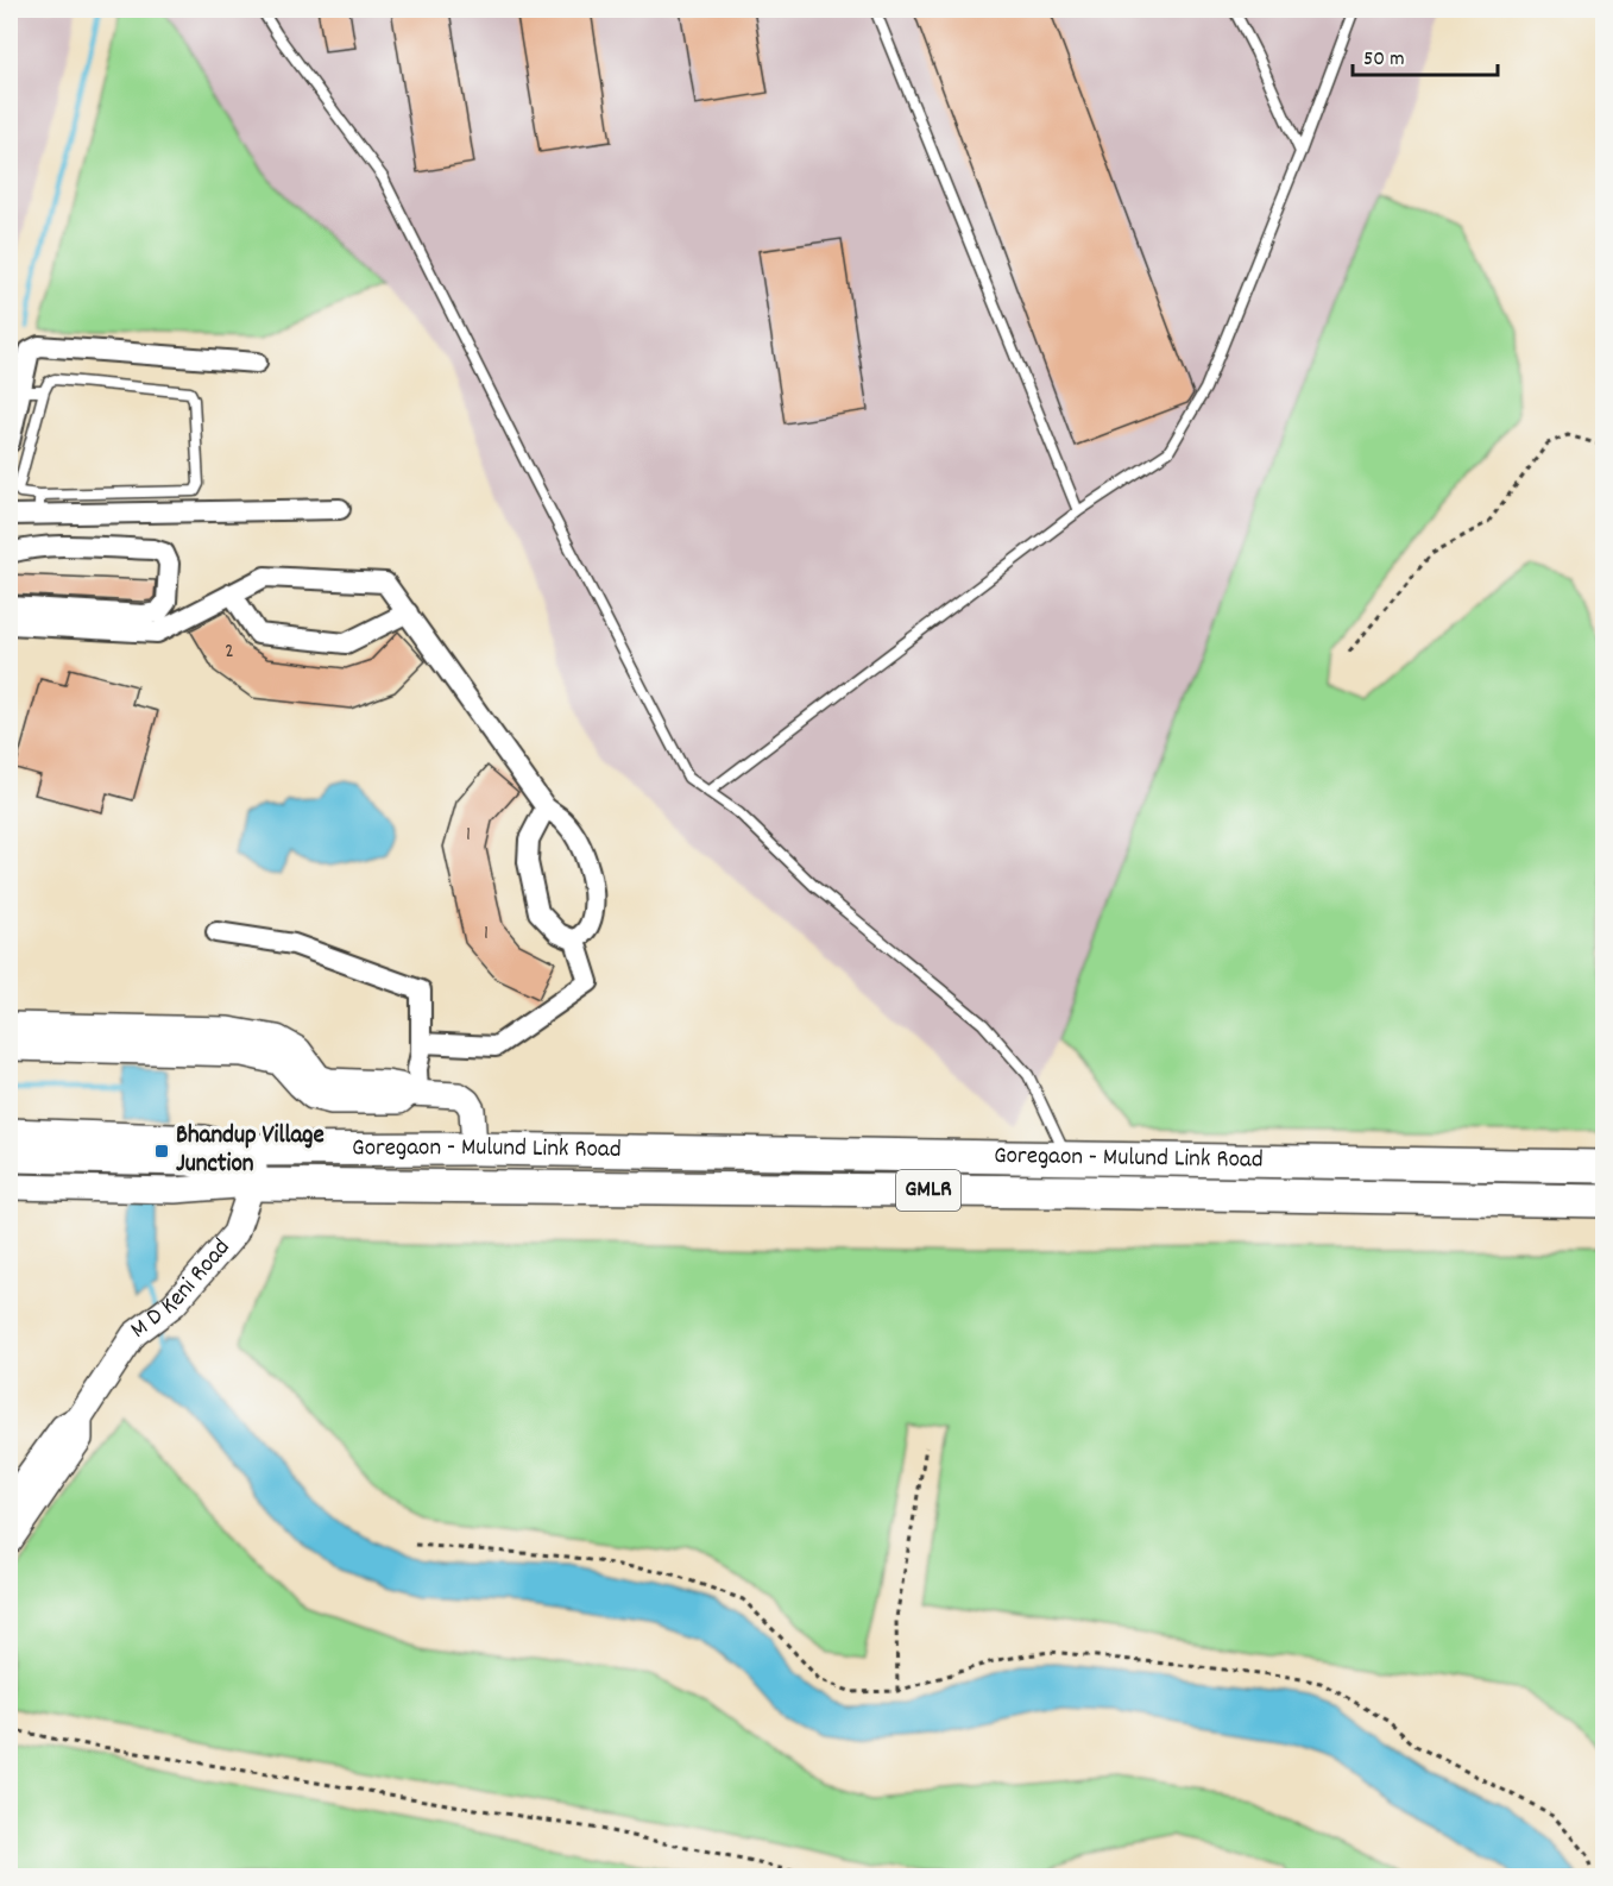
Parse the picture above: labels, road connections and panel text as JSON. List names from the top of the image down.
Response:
{
  "streets": {
    "main road": ["Goregaon - Mulund Link Road", "GMLR"],
    "street": ["M D Keni Road"]
  },
  "crossings": [
    ["Goregaon - Mulund Link Road", "M D Keni Road"]
  ],
  "places": {
    "transit": ["Bhandup Village Junction"]
  },
  "house_numbers": ["2", "1", "1"],
  "scale_bar": "50 m"
}
